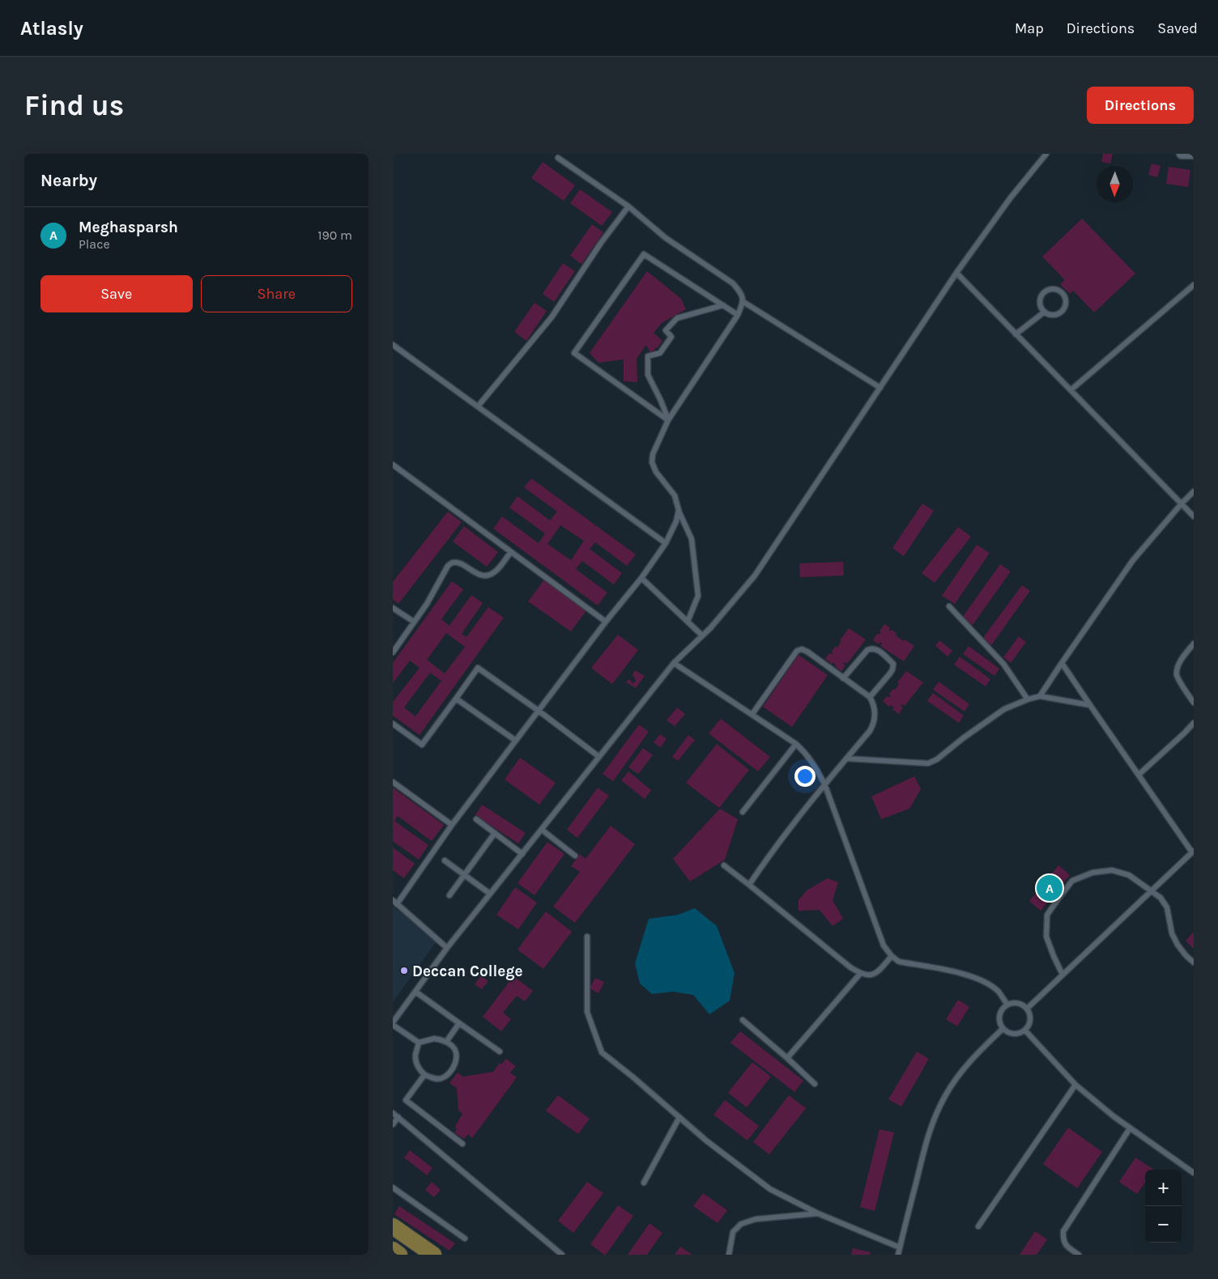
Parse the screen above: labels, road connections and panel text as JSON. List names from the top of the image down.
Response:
{
  "places": ["Deccan College"],
  "north": "bottom",
  "page": {
    "header": "Atlasly",
    "nav": ["Map", "Directions", "Saved"],
    "buttons": [
      "Directions",
      ["Save", "Share"]
    ],
    "title": "Find us",
    "heading": "Nearby",
    "list": [
      {
        "mark": "A",
        "name": "Meghasparsh",
        "note": "Place",
        "value": "190 m"
      }
    ],
    "pins": "A",
    "map_buttons": ["+", "−"]
  }
}
